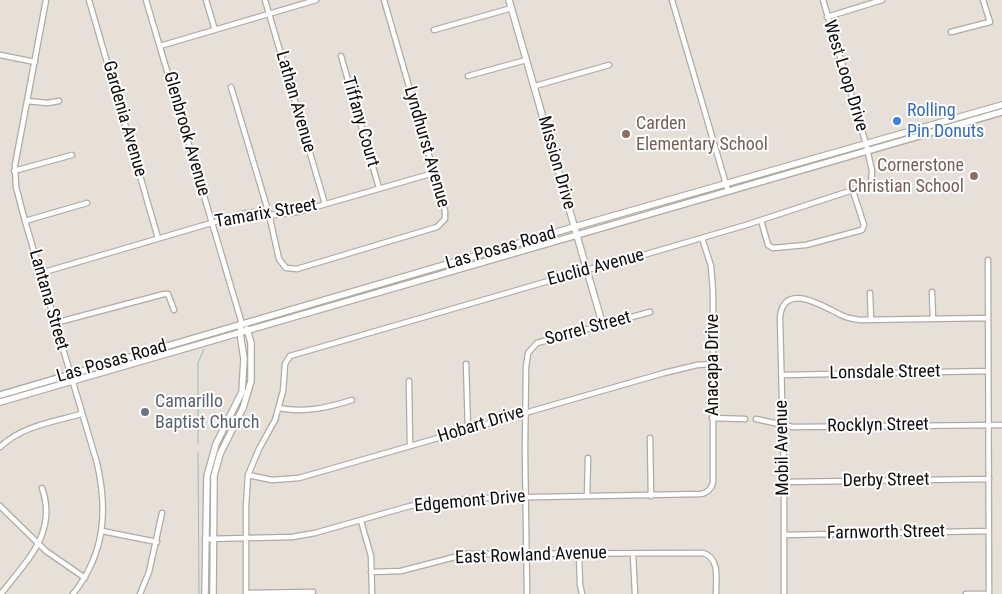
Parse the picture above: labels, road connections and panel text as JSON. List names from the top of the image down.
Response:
{
  "streets": {
    "main road": ["Mission Drive", "Las Posas Road"],
    "street": [
      "West Loop Drive",
      "Lathan Avenue",
      "Gardenia Avenue",
      "Tiffany Court",
      "Glenbrook Avenue",
      "Lyndhurst Avenue",
      "Tamarix Street",
      "Euclid Avenue",
      "Lantana Street",
      "Sorrel Street",
      "Anacapa Drive",
      "Lonsdale Street",
      "Hobart Drive",
      "Rocklyn Street",
      "Mobil Avenue",
      "Derby Street",
      "Edgemont Drive",
      "Farnworth Street",
      "East Rowland Avenue"
    ]
  },
  "crossings": [
    ["West Loop Drive", "Las Posas Road"],
    ["West Loop Drive", "Euclid Avenue"],
    ["Lathan Avenue", "Tamarix Street"],
    ["Gardenia Avenue", "Tamarix Street"],
    ["Tiffany Court", "Tamarix Street"],
    ["Glenbrook Avenue", "Tamarix Street"],
    ["Glenbrook Avenue", "Las Posas Road"],
    ["Lyndhurst Avenue", "Tamarix Street"],
    ["Mission Drive", "Las Posas Road"],
    ["Mission Drive", "Euclid Avenue"],
    ["Mission Drive", "Sorrel Street"],
    ["Tamarix Street", "Lantana Street"],
    ["Las Posas Road", "Euclid Avenue"],
    ["Las Posas Road", "Lantana Street"],
    ["Euclid Avenue", "Anacapa Drive"],
    ["Sorrel Street", "Hobart Drive"],
    ["Anacapa Drive", "Hobart Drive"],
    ["Anacapa Drive", "Edgemont Drive"],
    ["Lonsdale Street", "Mobil Avenue"],
    ["Rocklyn Street", "Mobil Avenue"],
    ["Mobil Avenue", "Derby Street"],
    ["Mobil Avenue", "Farnworth Street"]
  ],
  "places": [
    "Rolling Pin Donuts",
    "Carden Elementary School",
    "Cornerstone Christian School",
    "Camarillo Baptist Church"
  ]
}
